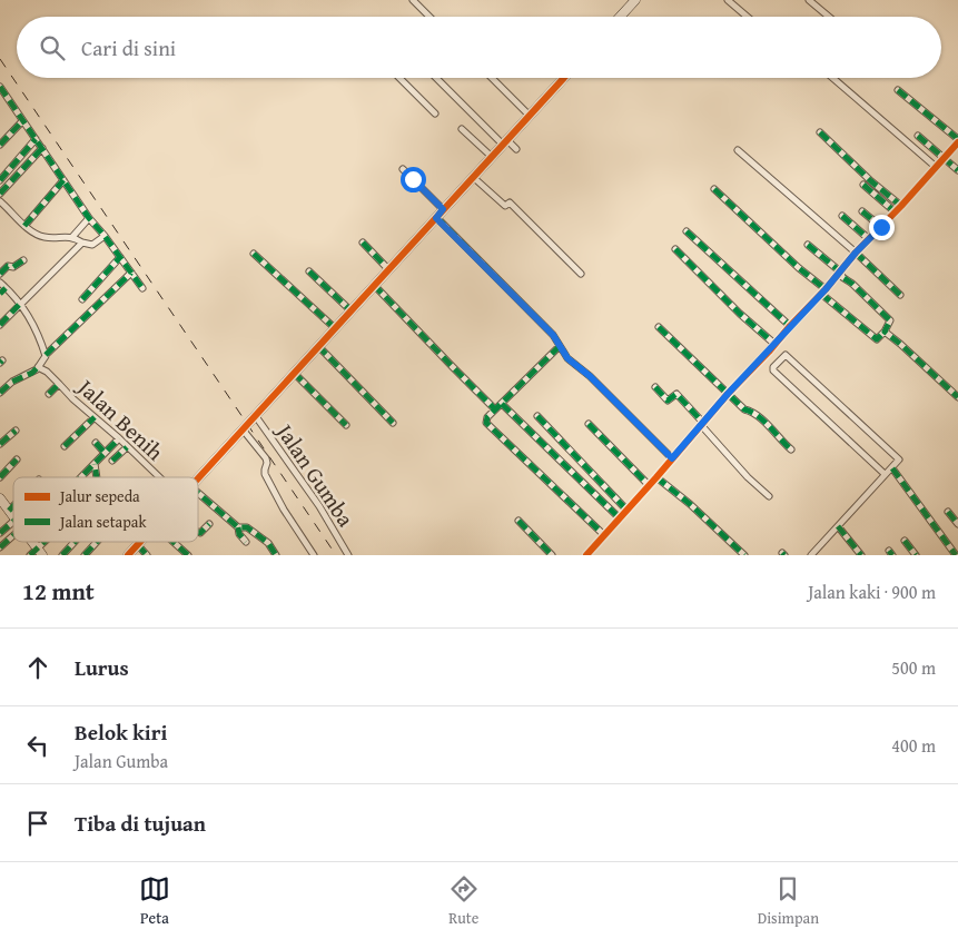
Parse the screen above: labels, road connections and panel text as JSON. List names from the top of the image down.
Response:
{
  "streets": {
    "street": ["Jalan Benih", "Jalan Gumba"]
  },
  "legend": ["Jalur sepeda", "Jalan setapak"],
  "page": {
    "search": "Cari di sini",
    "heading": ["12 mnt", "Jalan kaki · 900 m"],
    "list": [
      ["Lurus", "500 m"],
      ["Belok kiri", "Jalan Gumba", "400 m"],
      "Tiba di tujuan"
    ],
    "nav": ["Peta", "Rute", "Disimpan"]
  }
}
